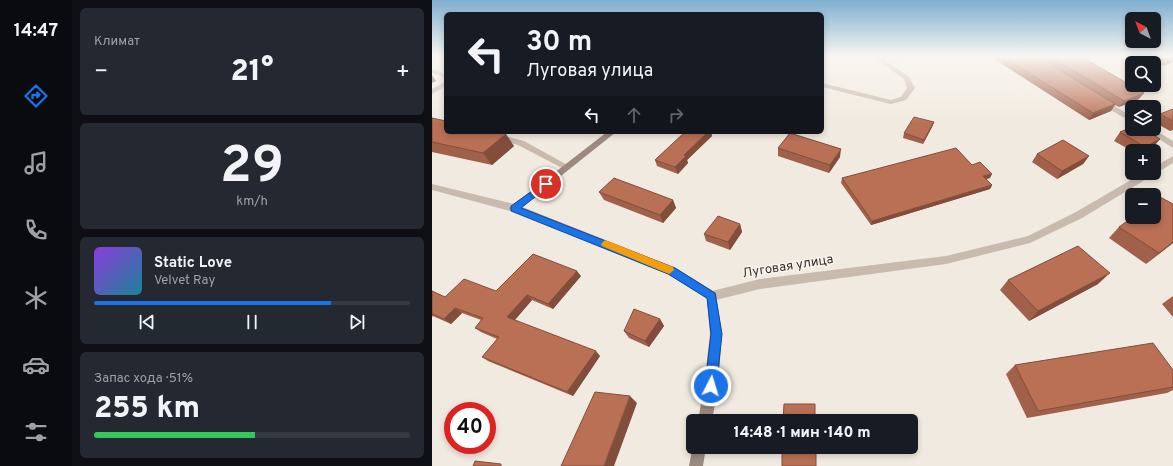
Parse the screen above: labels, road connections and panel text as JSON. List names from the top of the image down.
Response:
{
  "streets": {
    "street": ["Луговая улица"]
  },
  "north": "top left",
  "page": {
    "tabs": "14:47",
    "tile": [
      "Климат",
      ["29", "km/h"],
      ["Запас хода · 51%", "255 km"]
    ],
    "map_buttons": ["+", "−"],
    "turn": ["30 m", "Луговая улица"],
    "heat": ["−", "21°", "+"],
    "song": ["Static Love", "Velvet Ray"],
    "limit": "40",
    "trip": "14:48 · 1 мин · 140 m"
  }
}
